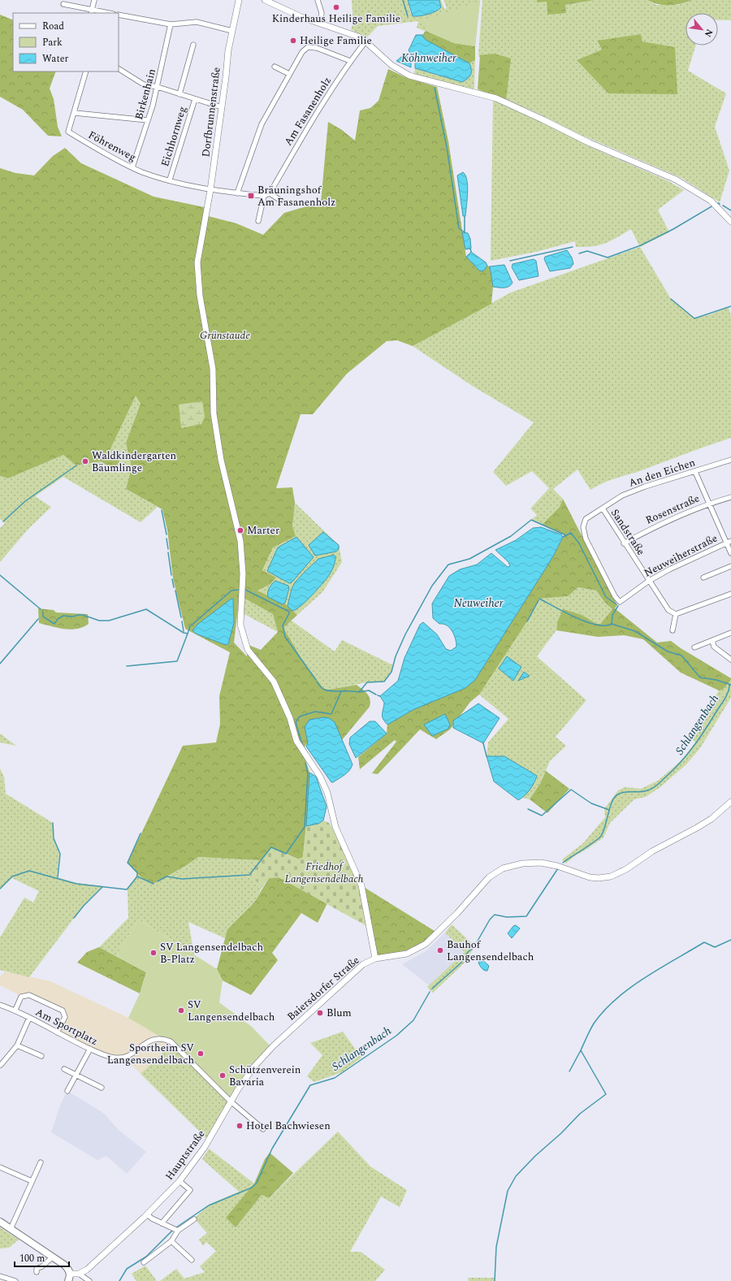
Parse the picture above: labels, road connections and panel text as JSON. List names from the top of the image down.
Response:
{
  "streets": {
    "street": [
      "Birkenhain",
      "Am Fasanenholz",
      "Dorfbrunnenstraße",
      "Eichhornweg",
      "Föhrenweg",
      "An den Eichen",
      "Rosenstraße",
      "Sandstraße",
      "Neuweiherstraße",
      "Baiersdorfer Straße",
      "Am Sportplatz",
      "Hauptstraße"
    ]
  },
  "crossings": [
    ["Birkenhain", "Föhrenweg"],
    ["Dorfbrunnenstraße", "Föhrenweg"],
    ["Dorfbrunnenstraße", "Baiersdorfer Straße"],
    ["Eichhornweg", "Föhrenweg"],
    ["An den Eichen", "Sandstraße"],
    ["An den Eichen", "Neuweiherstraße"],
    ["Rosenstraße", "Sandstraße"],
    ["Sandstraße", "Neuweiherstraße"],
    ["Baiersdorfer Straße", "Am Sportplatz"],
    ["Baiersdorfer Straße", "Hauptstraße"],
    ["Am Sportplatz", "Hauptstraße"]
  ],
  "water": ["Köhnweiher", "Neuweiher", "Schlangenbach"],
  "parks": ["Grünstaude", "Friedhof Langensendelbach"],
  "places": {
    "other": [
      "Kinderhaus Heilige Familie",
      "Heilige Familie",
      "Waldkindergarten Bäumlinge",
      "Marter",
      "Bauhof Langensendelbach",
      "SV Langensendelbach B-Platz",
      "SV Langensendelbach",
      "Blum",
      "Sportheim SV Langensendelbach",
      "Schützenverein Bavaria",
      "Hotel Bachwiesen"
    ],
    "transit": ["Bräuningshof Am Fasanenholz"]
  },
  "legend": ["Road", "Park", "Water"],
  "scale_bar": "100 m",
  "north": "bottom right"
}
